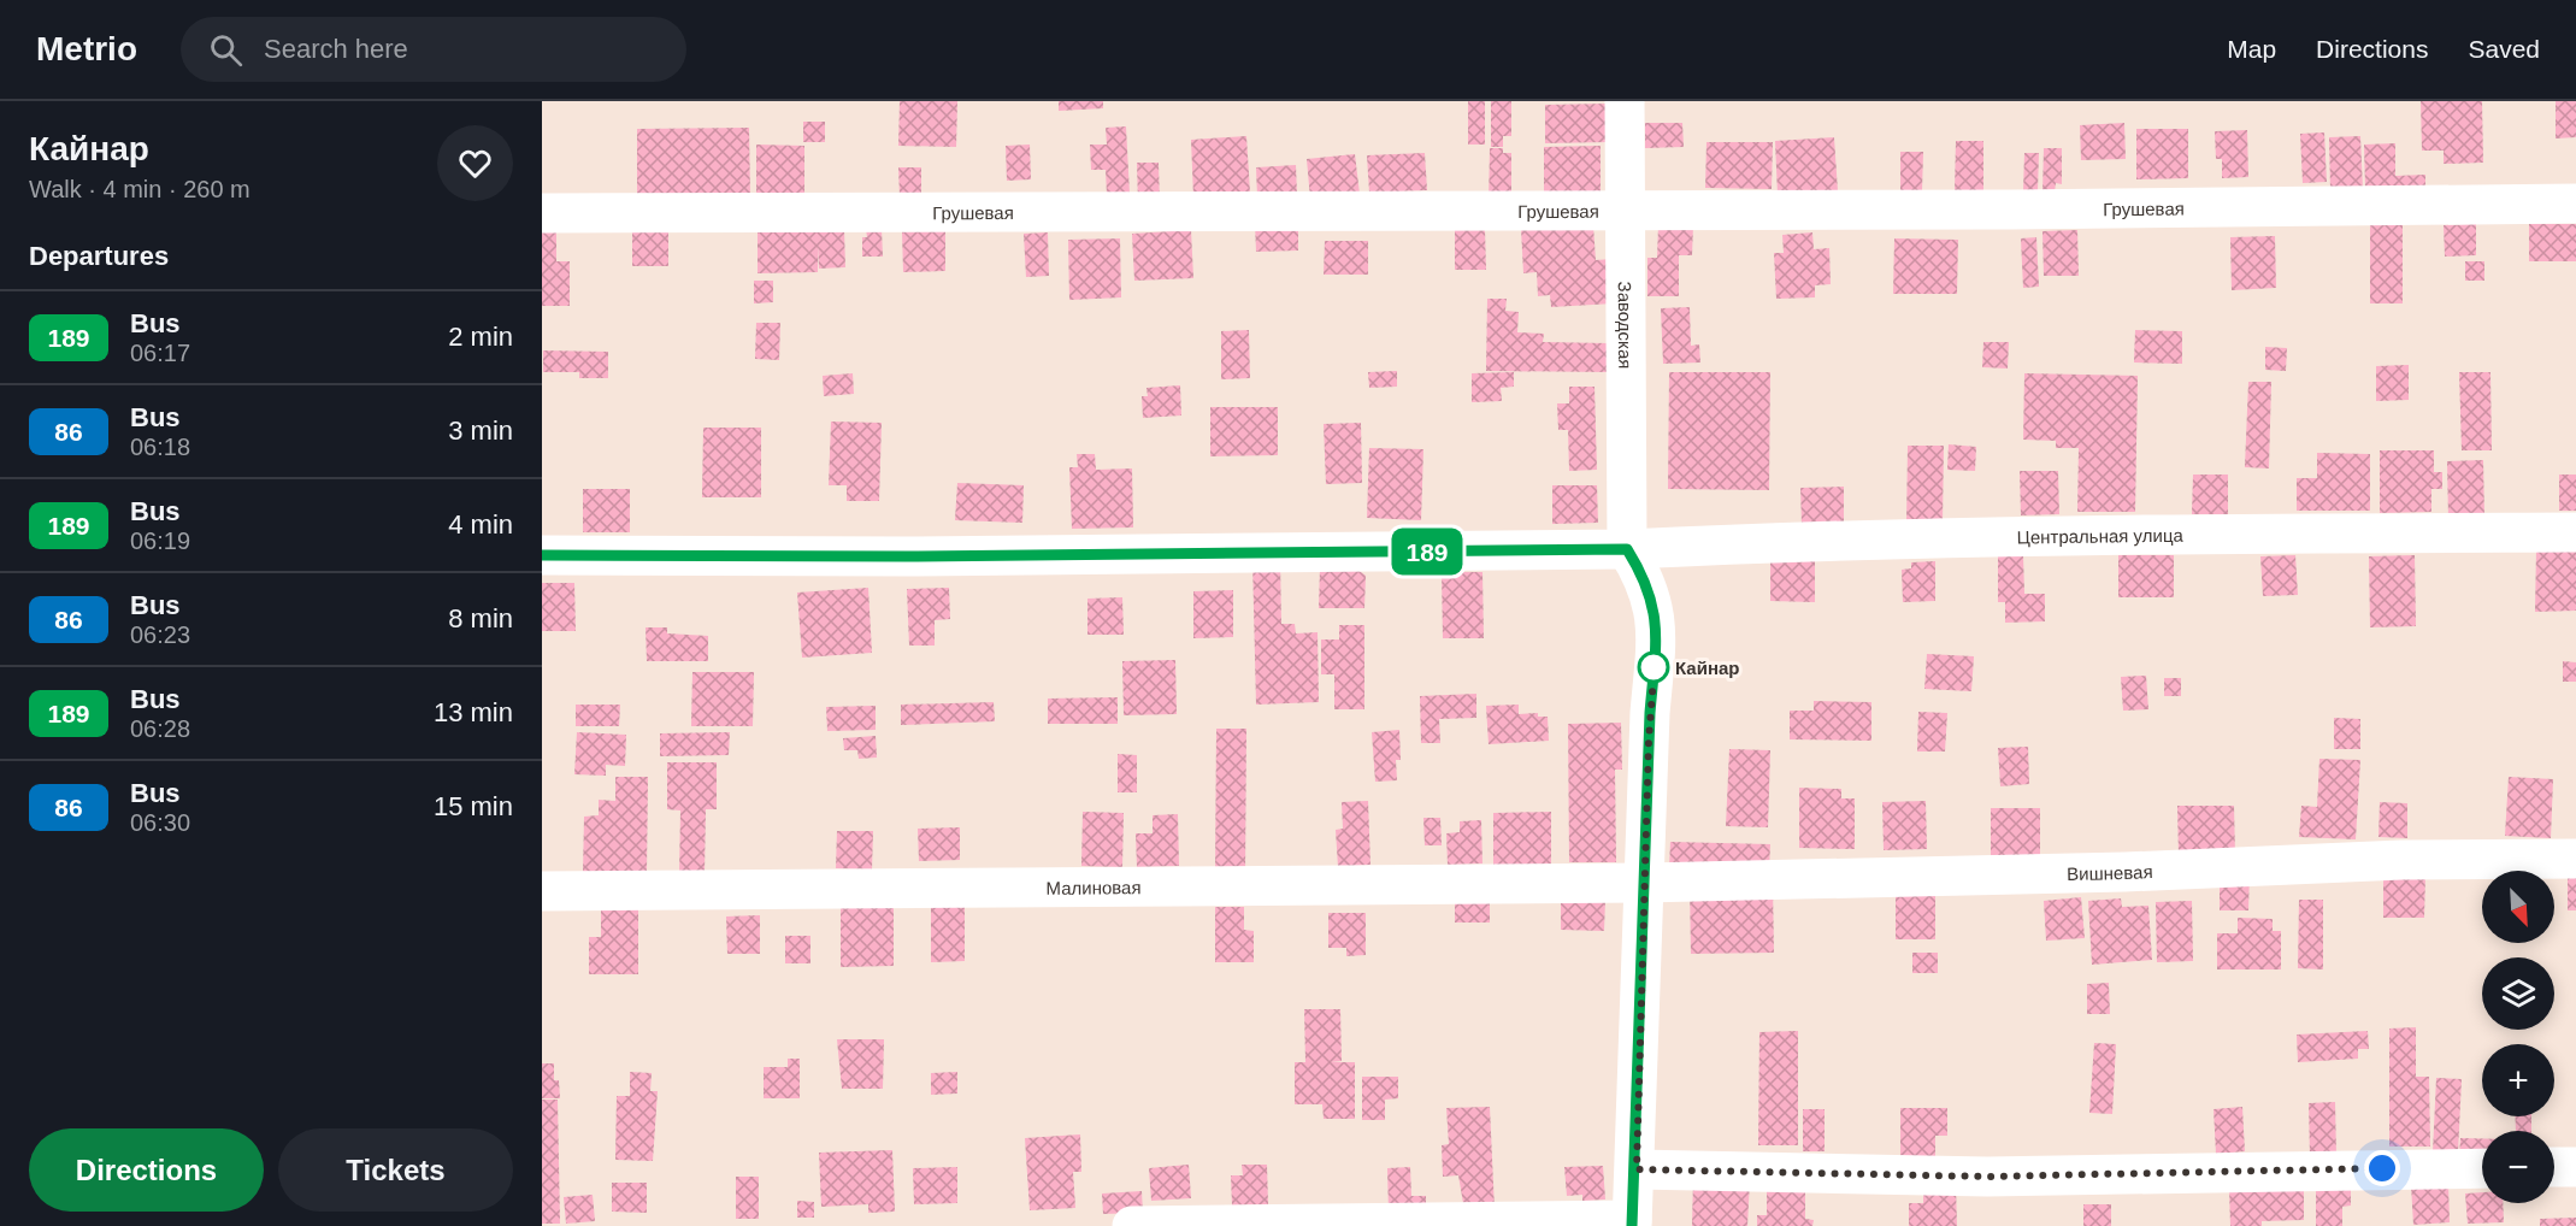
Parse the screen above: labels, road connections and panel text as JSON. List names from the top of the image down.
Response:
{
  "streets": {
    "street": [
      "Грушевая",
      "Заводская",
      "Центральная улица",
      "Вишневая",
      "Малиновая"
    ]
  },
  "crossings": [
    ["Грушевая", "Заводская"],
    ["Заводская", "Центральная улица"],
    ["Вишневая", "Малиновая"]
  ],
  "places": ["Кайнар"],
  "lines": ["bus line 189"],
  "north": "bottom right",
  "page": {
    "header": "Metrio",
    "search": "Search here",
    "nav": ["Map", "Directions", "Saved"],
    "heading": [
      ["Кайнар", "Walk · 4 min · 260 m"],
      "Departures"
    ],
    "on_map": "189",
    "list": [
      {
        "mark": "189",
        "name": "Bus",
        "note": "06:17",
        "value": "2 min"
      },
      {
        "mark": "86",
        "name": "Bus",
        "note": "06:18",
        "value": "3 min"
      },
      {
        "mark": "189",
        "name": "Bus",
        "note": "06:19",
        "value": "4 min"
      },
      {
        "mark": "86",
        "name": "Bus",
        "note": "06:23",
        "value": "8 min"
      },
      {
        "mark": "189",
        "name": "Bus",
        "note": "06:28",
        "value": "13 min"
      },
      {
        "mark": "86",
        "name": "Bus",
        "note": "06:30",
        "value": "15 min"
      }
    ],
    "map_buttons": ["+", "−"],
    "buttons": ["Directions", "Tickets"]
  }
}
